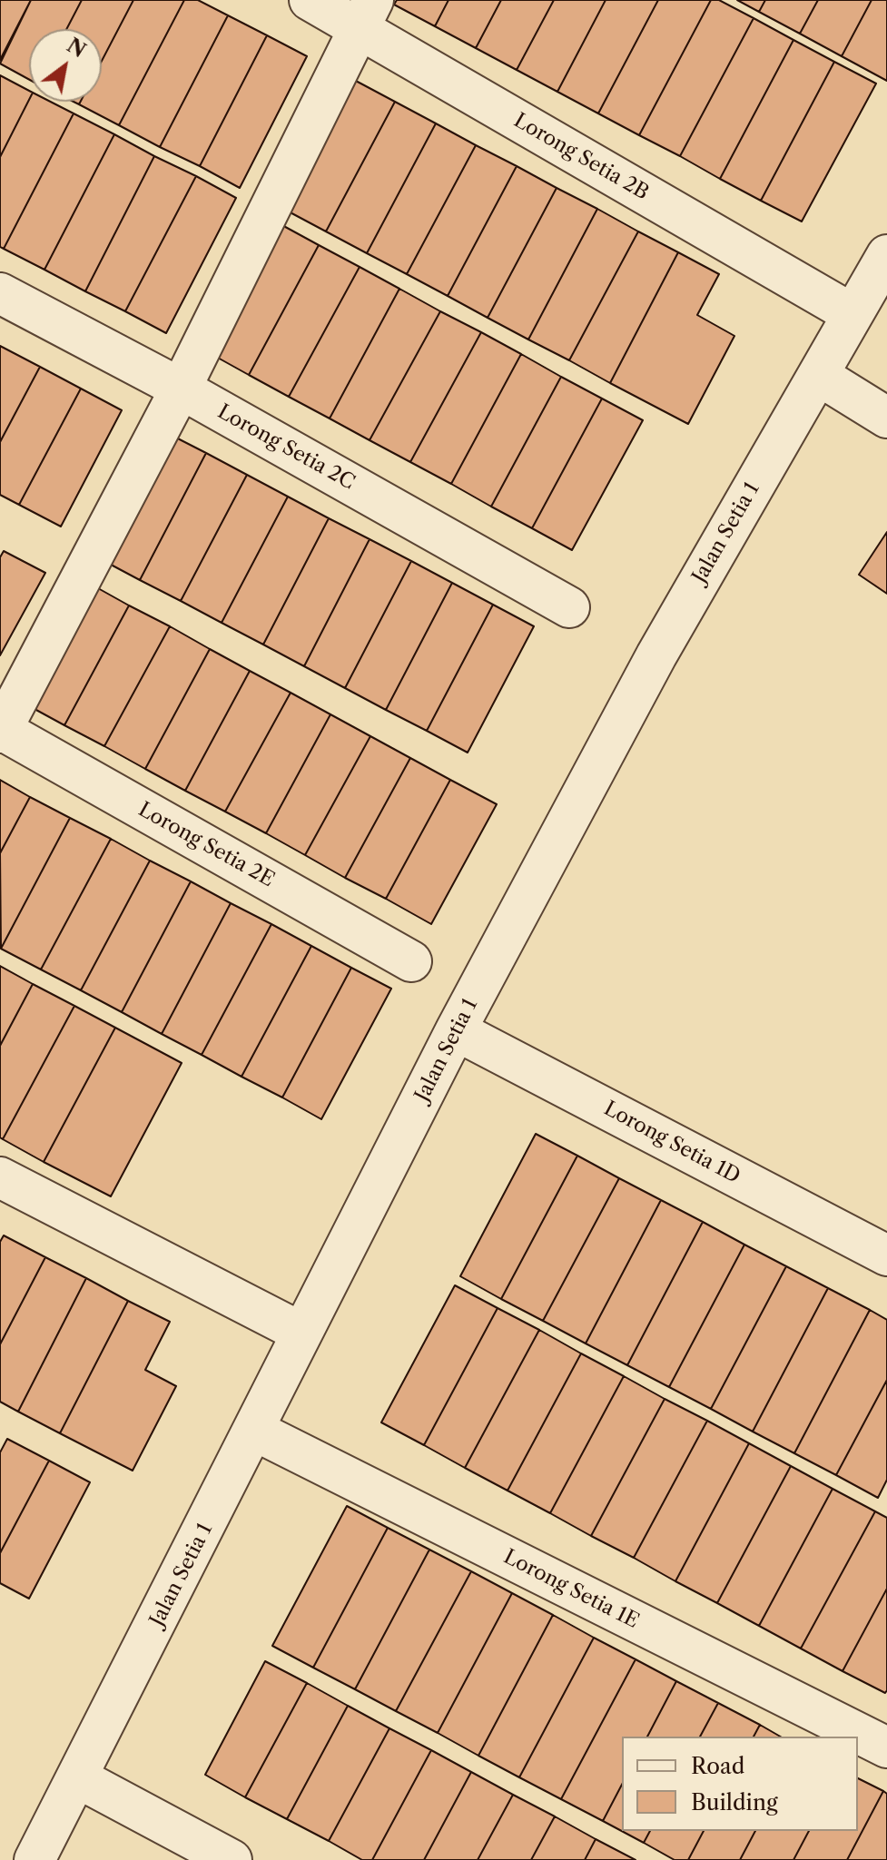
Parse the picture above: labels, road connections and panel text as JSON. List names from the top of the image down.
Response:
{
  "streets": {
    "street": [
      "Lorong Setia 2B",
      "Lorong Setia 2C",
      "Jalan Setia 1",
      "Lorong Setia 2E",
      "Lorong Setia 1D",
      "Lorong Setia 1E"
    ]
  },
  "crossings": [
    ["Lorong Setia 2B", "Jalan Setia 1"],
    ["Jalan Setia 1", "Lorong Setia 1D"],
    ["Jalan Setia 1", "Lorong Setia 1E"]
  ],
  "legend": ["Road", "Building"],
  "north": "top right"
}
